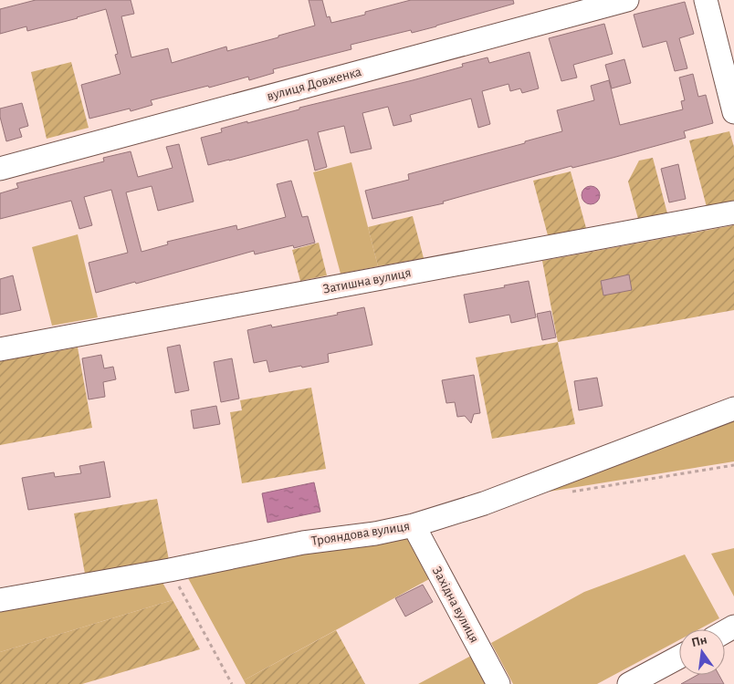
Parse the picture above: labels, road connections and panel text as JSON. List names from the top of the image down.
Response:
{
  "streets": {
    "street": [
      "вулиця Довженка",
      "Затишна вулиця",
      "Трояндова вулиця",
      "Західна вулиця"
    ]
  },
  "crossings": [
    ["Трояндова вулиця", "Західна вулиця"]
  ],
  "north": "top"
}
